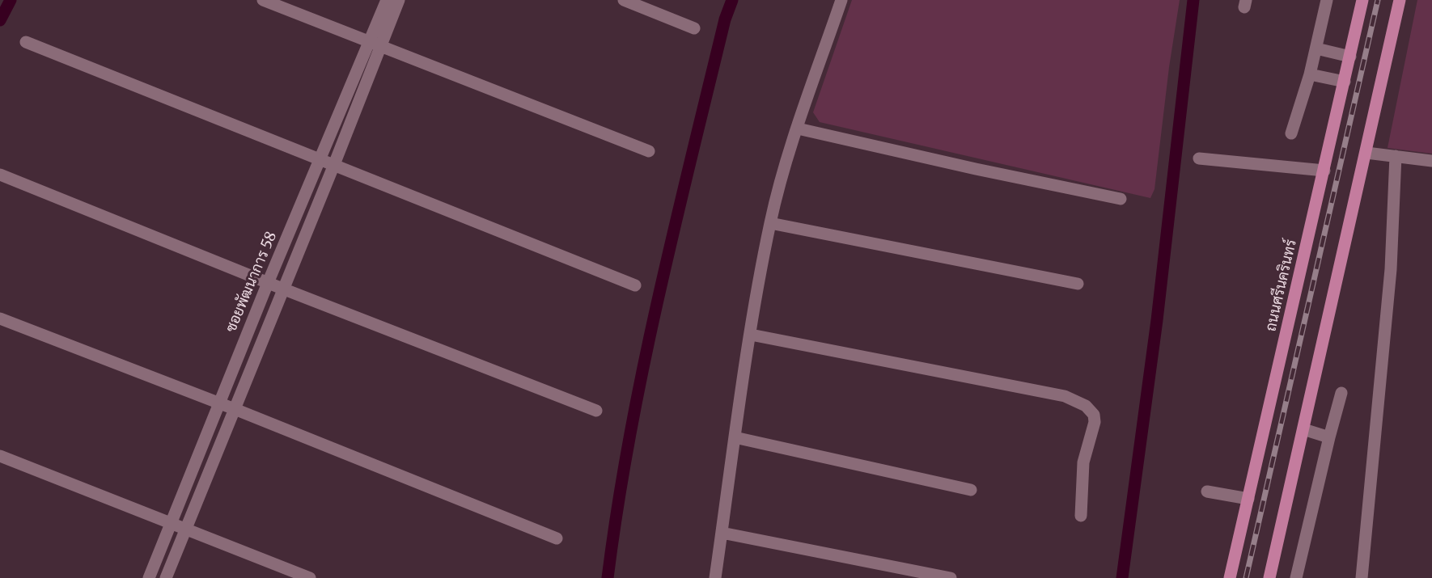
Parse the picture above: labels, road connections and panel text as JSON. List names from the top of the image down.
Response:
{
  "streets": {
    "main road": ["ถนนศรีนครินทร์"],
    "street": ["ซอยพัฒนาการ 58"]
  }
}
